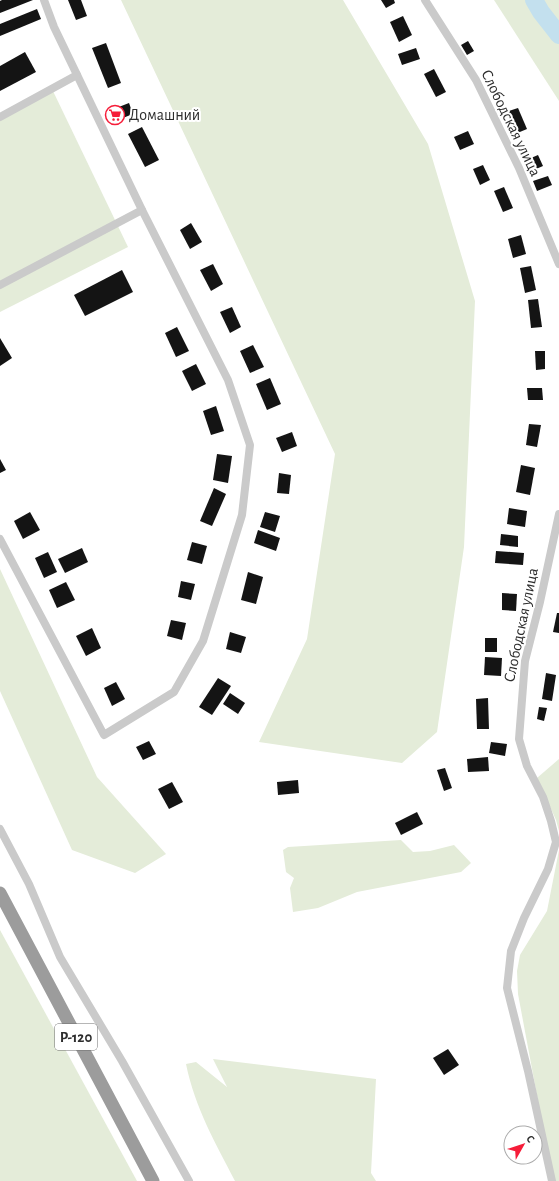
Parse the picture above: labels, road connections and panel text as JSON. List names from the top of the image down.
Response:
{
  "streets": {
    "highway": ["Р-120"],
    "street": ["Слободская улица"]
  },
  "places": {
    "supermarket": ["Домашний"]
  },
  "north": "top right"
}
